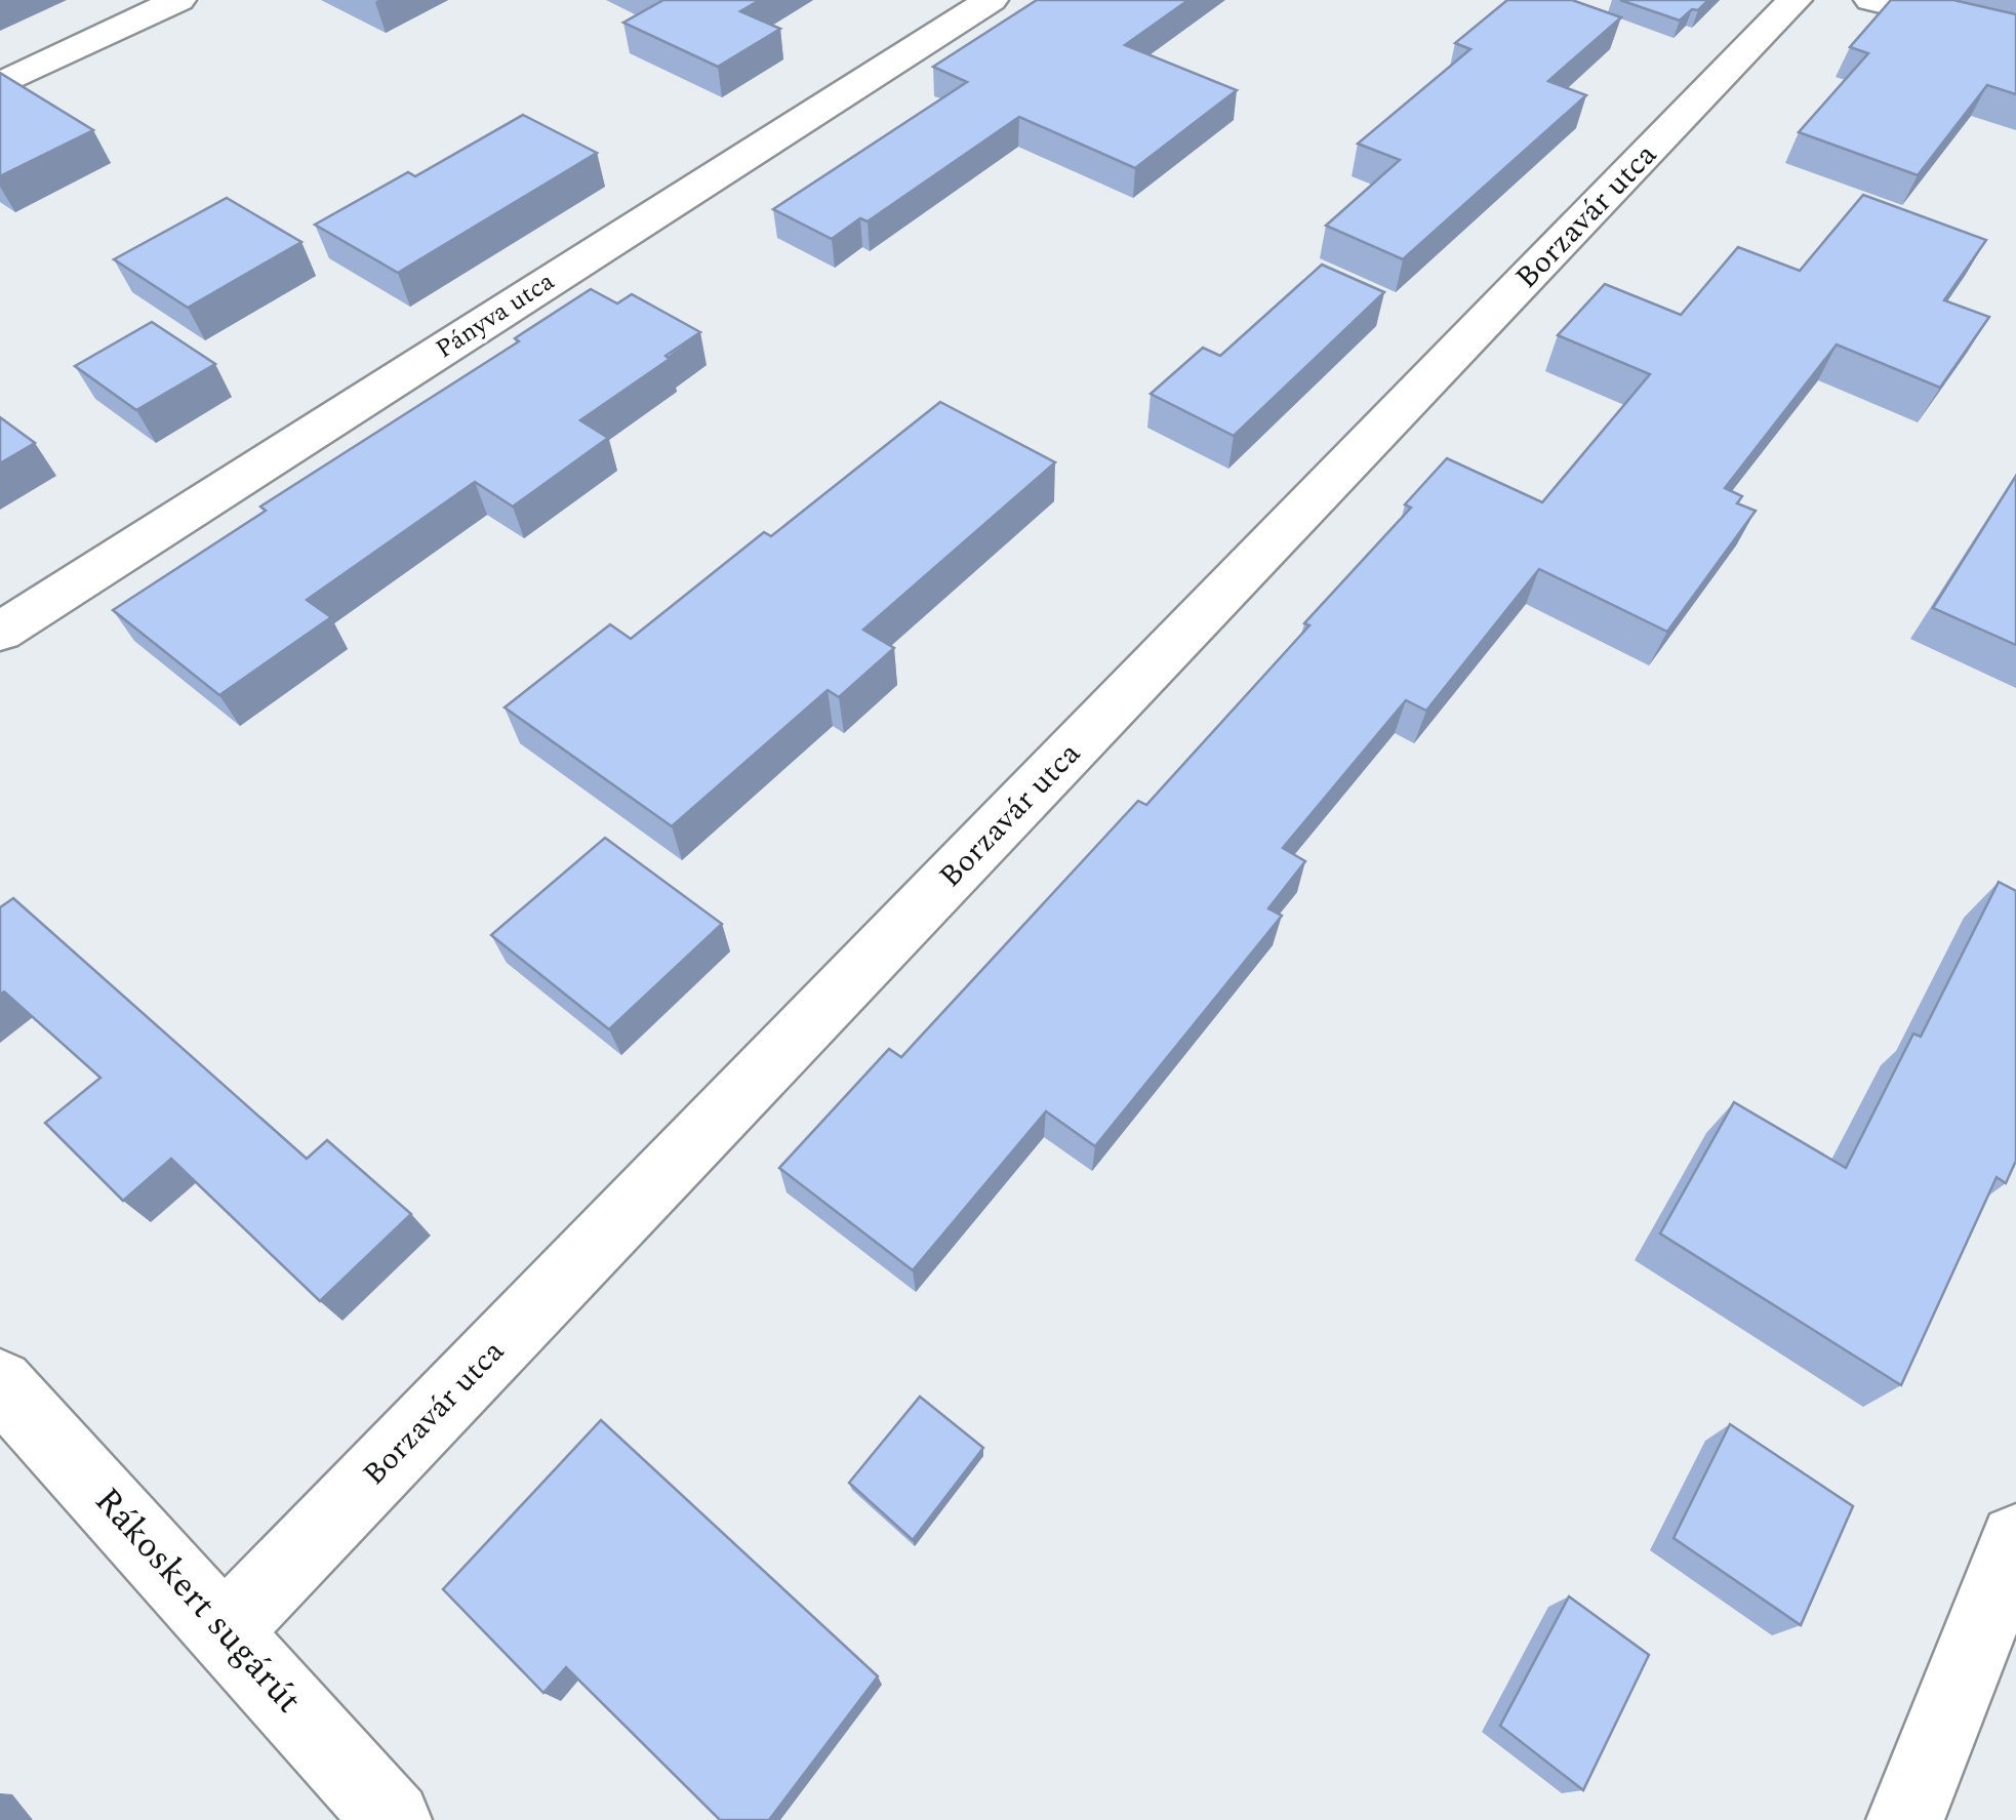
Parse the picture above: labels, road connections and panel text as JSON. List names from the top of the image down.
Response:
{
  "streets": {
    "street": ["Borzavár utca", "Pányva utca", "Rákoskert sugárút"]
  },
  "crossings": [
    ["Borzavár utca", "Rákoskert sugárút"]
  ]
}
